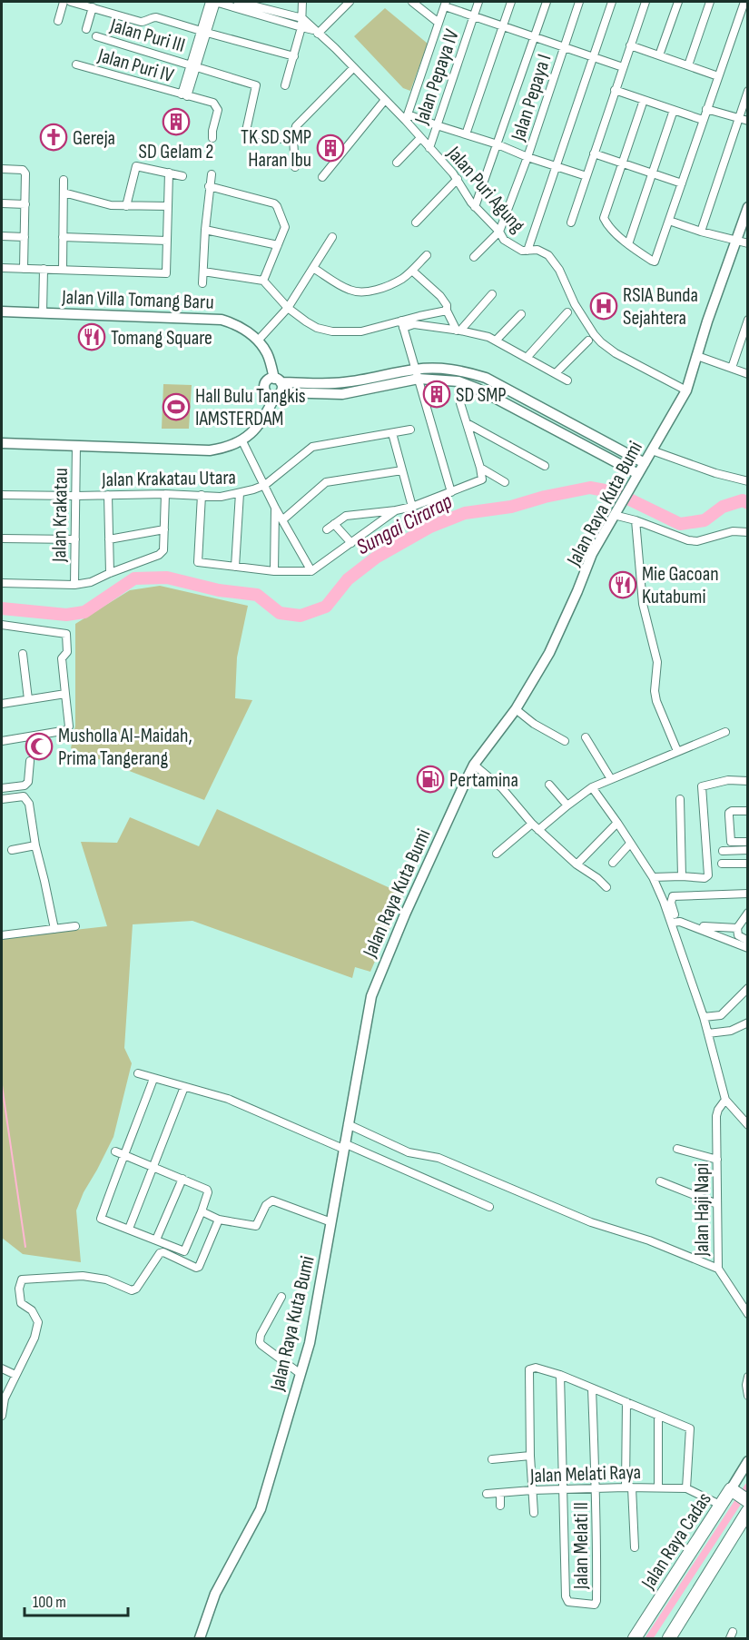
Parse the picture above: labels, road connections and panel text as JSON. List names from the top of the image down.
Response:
{
  "streets": {
    "main road": ["Jalan Raya Cadas"],
    "street": [
      "Jalan Puri III",
      "Jalan Puri IV",
      "Jalan Pepaya IV",
      "Jalan Pepaya I",
      "Jalan Puri Agung",
      "Jalan Villa Tomang Baru",
      "Jalan Krakatau Utara",
      "Jalan Raya Kuta Bumi",
      "Jalan Krakatau",
      "Jalan Haji Napi",
      "Jalan Melati Raya",
      "Jalan Melati II"
    ]
  },
  "crossings": [
    ["Jalan Pepaya IV", "Jalan Puri Agung"],
    ["Jalan Pepaya I", "Jalan Puri Agung"],
    ["Jalan Puri Agung", "Jalan Raya Kuta Bumi"],
    ["Jalan Krakatau Utara", "Jalan Krakatau"],
    ["Jalan Melati Raya", "Jalan Melati II"]
  ],
  "water": ["Sungai Cirarap"],
  "places": {
    "building": ["SD Gelam 2", "TK SD SMP Haran Ibu", "SD SMP"],
    "church": ["Gereja"],
    "hospital": ["RSIA Bunda Sejahtera"],
    "restaurant": ["Tomang Square", "Mie Gacoan Kutabumi"],
    "sports": ["Hall Bulu Tangkis IAMSTERDAM"],
    "mosque": ["Musholla Al-Maidah, Prima Tangerang"],
    "fuel station": ["Pertamina"]
  },
  "scale_bar": "100 m"
}
